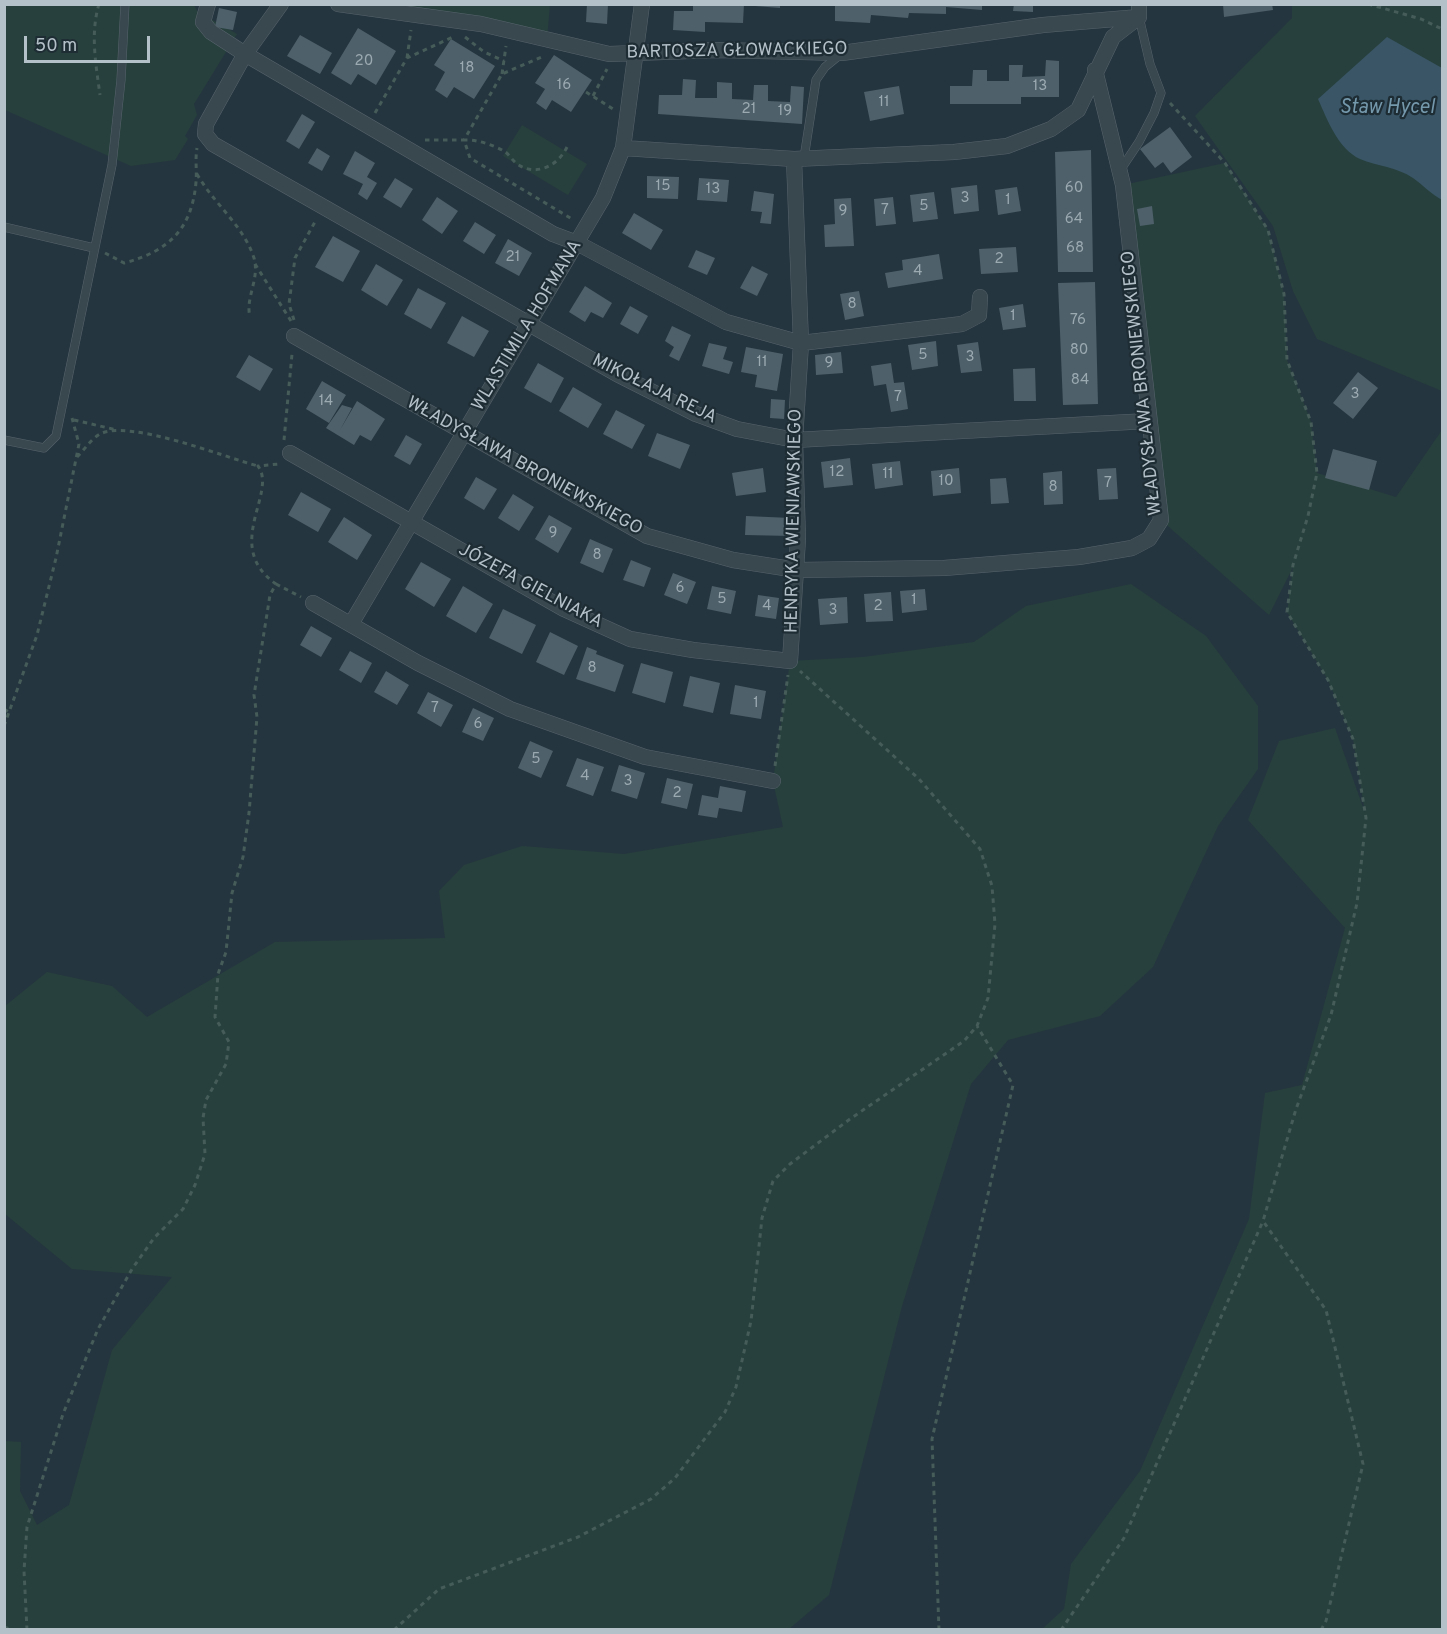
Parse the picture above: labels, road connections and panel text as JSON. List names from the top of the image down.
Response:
{
  "streets": {
    "street": [
      "BARTOSZA GŁOWACKIEGO",
      "WLASTIMILA HOFMANA",
      "WŁADYSŁAWA BRONIEWSKIEGO",
      "MIKOŁAJA REJA",
      "HENRYKA WIENIAWSKIEGO",
      "JÓZEFA GIELNIAKA"
    ]
  },
  "crossings": [
    ["BARTOSZA GŁOWACKIEGO", "WLASTIMILA HOFMANA"],
    ["WLASTIMILA HOFMANA", "WŁADYSŁAWA BRONIEWSKIEGO"],
    ["WLASTIMILA HOFMANA", "MIKOŁAJA REJA"],
    ["WLASTIMILA HOFMANA", "JÓZEFA GIELNIAKA"],
    ["WŁADYSŁAWA BRONIEWSKIEGO", "MIKOŁAJA REJA"],
    ["WŁADYSŁAWA BRONIEWSKIEGO", "HENRYKA WIENIAWSKIEGO"],
    ["MIKOŁAJA REJA", "HENRYKA WIENIAWSKIEGO"],
    ["HENRYKA WIENIAWSKIEGO", "JÓZEFA GIELNIAKA"]
  ],
  "water": ["Staw Hycel"],
  "house_numbers": [
    "20",
    "18",
    "16",
    "13",
    "11",
    "21",
    "19",
    "15",
    "60",
    "13",
    "3",
    "1",
    "5",
    "7",
    "9",
    "64",
    "68",
    "21",
    "2",
    "4",
    "8",
    "1",
    "76",
    "80",
    "5",
    "3",
    "11",
    "9",
    "84",
    "3",
    "7",
    "14",
    "12",
    "11",
    "10",
    "7",
    "8",
    "9",
    "8",
    "6",
    "5",
    "1",
    "4",
    "2",
    "3",
    "8",
    "1",
    "7",
    "6",
    "5",
    "4",
    "3",
    "2"
  ],
  "scale_bar": "50 m"
}
